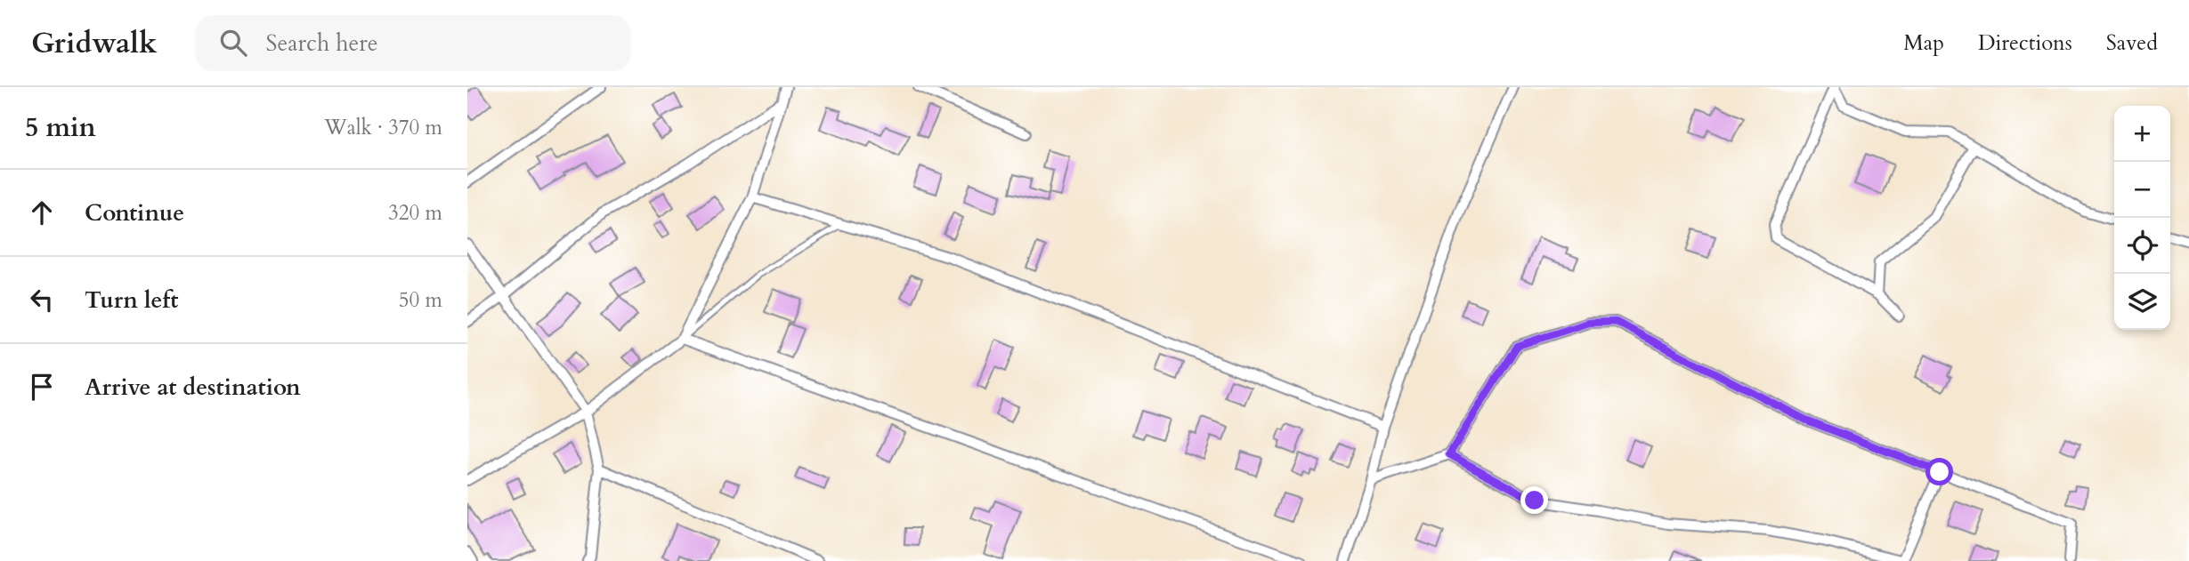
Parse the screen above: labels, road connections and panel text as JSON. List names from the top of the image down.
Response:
{
  "page": {
    "header": "Gridwalk",
    "search": "Search here",
    "nav": ["Map", "Directions", "Saved"],
    "heading": ["5 min", "Walk · 370 m"],
    "map_buttons": ["+", "−"],
    "list": [
      ["Continue", "320 m"],
      ["Turn left", "50 m"],
      "Arrive at destination"
    ]
  }
}
